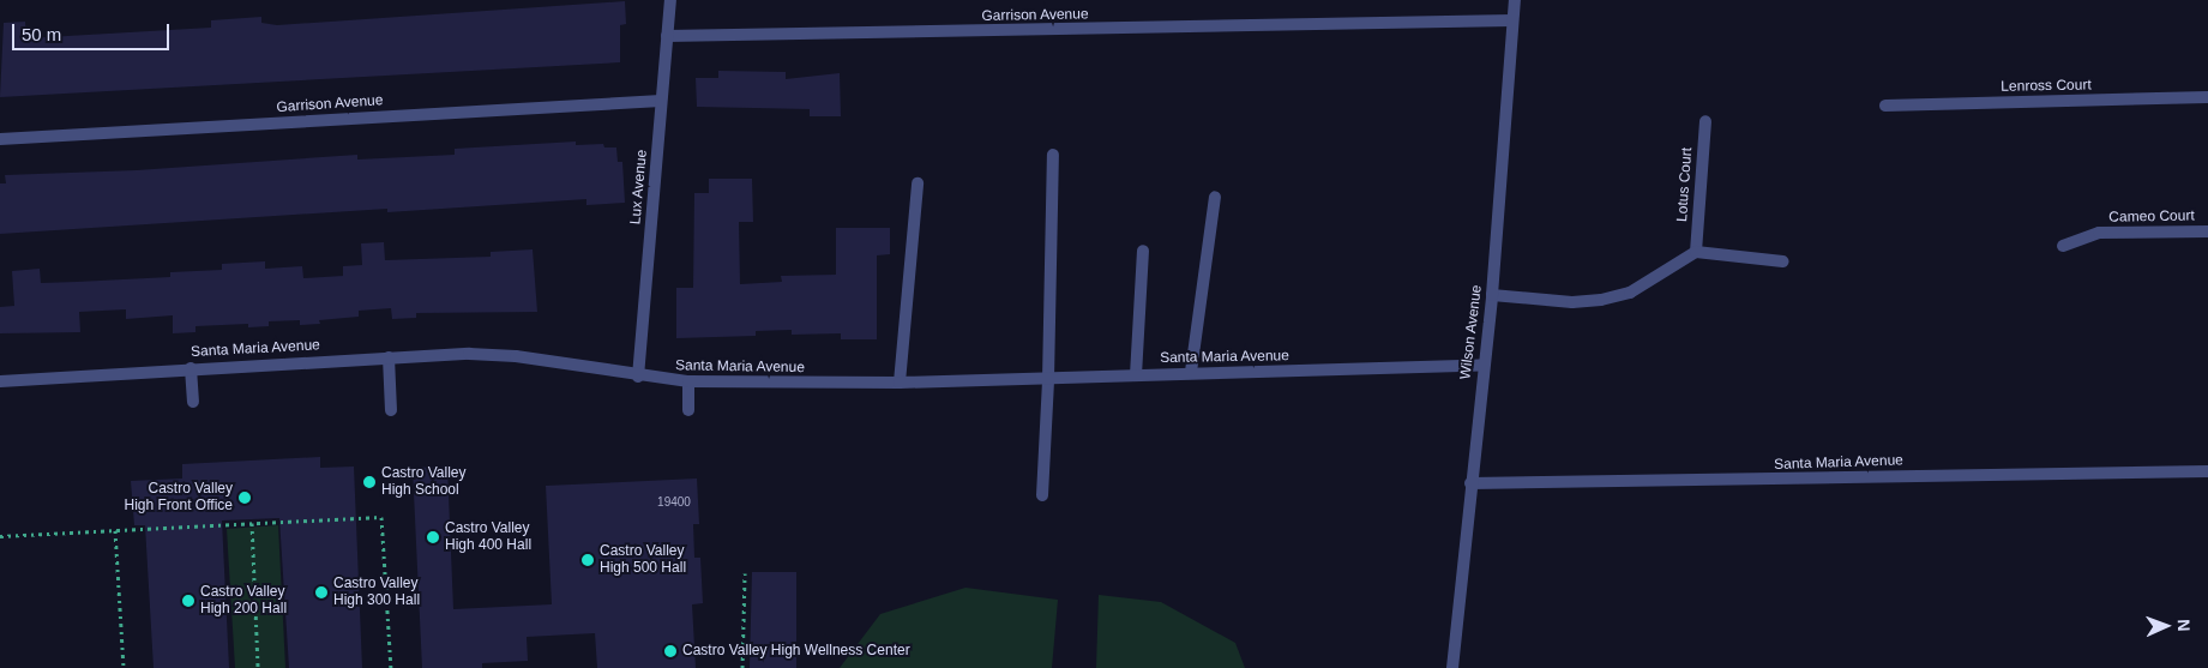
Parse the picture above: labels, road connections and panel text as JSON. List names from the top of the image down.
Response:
{
  "streets": {
    "street": [
      "Garrison Avenue",
      "Lenross Court",
      "Lotus Court",
      "Lux Avenue",
      "Cameo Court",
      "Wilson Avenue",
      "Santa Maria Avenue"
    ]
  },
  "crossings": [
    ["Garrison Avenue", "Lux Avenue"],
    ["Garrison Avenue", "Wilson Avenue"],
    ["Lux Avenue", "Santa Maria Avenue"],
    ["Wilson Avenue", "Santa Maria Avenue"]
  ],
  "places": [
    "Castro Valley High School",
    "Castro Valley High Front Office",
    "Castro Valley High 400 Hall",
    "Castro Valley High 500 Hall",
    "Castro Valley High 300 Hall",
    "Castro Valley High 200 Hall",
    "Castro Valley High Wellness Center"
  ],
  "house_numbers": ["19400"],
  "scale_bar": "50 m",
  "north": "right"
}
